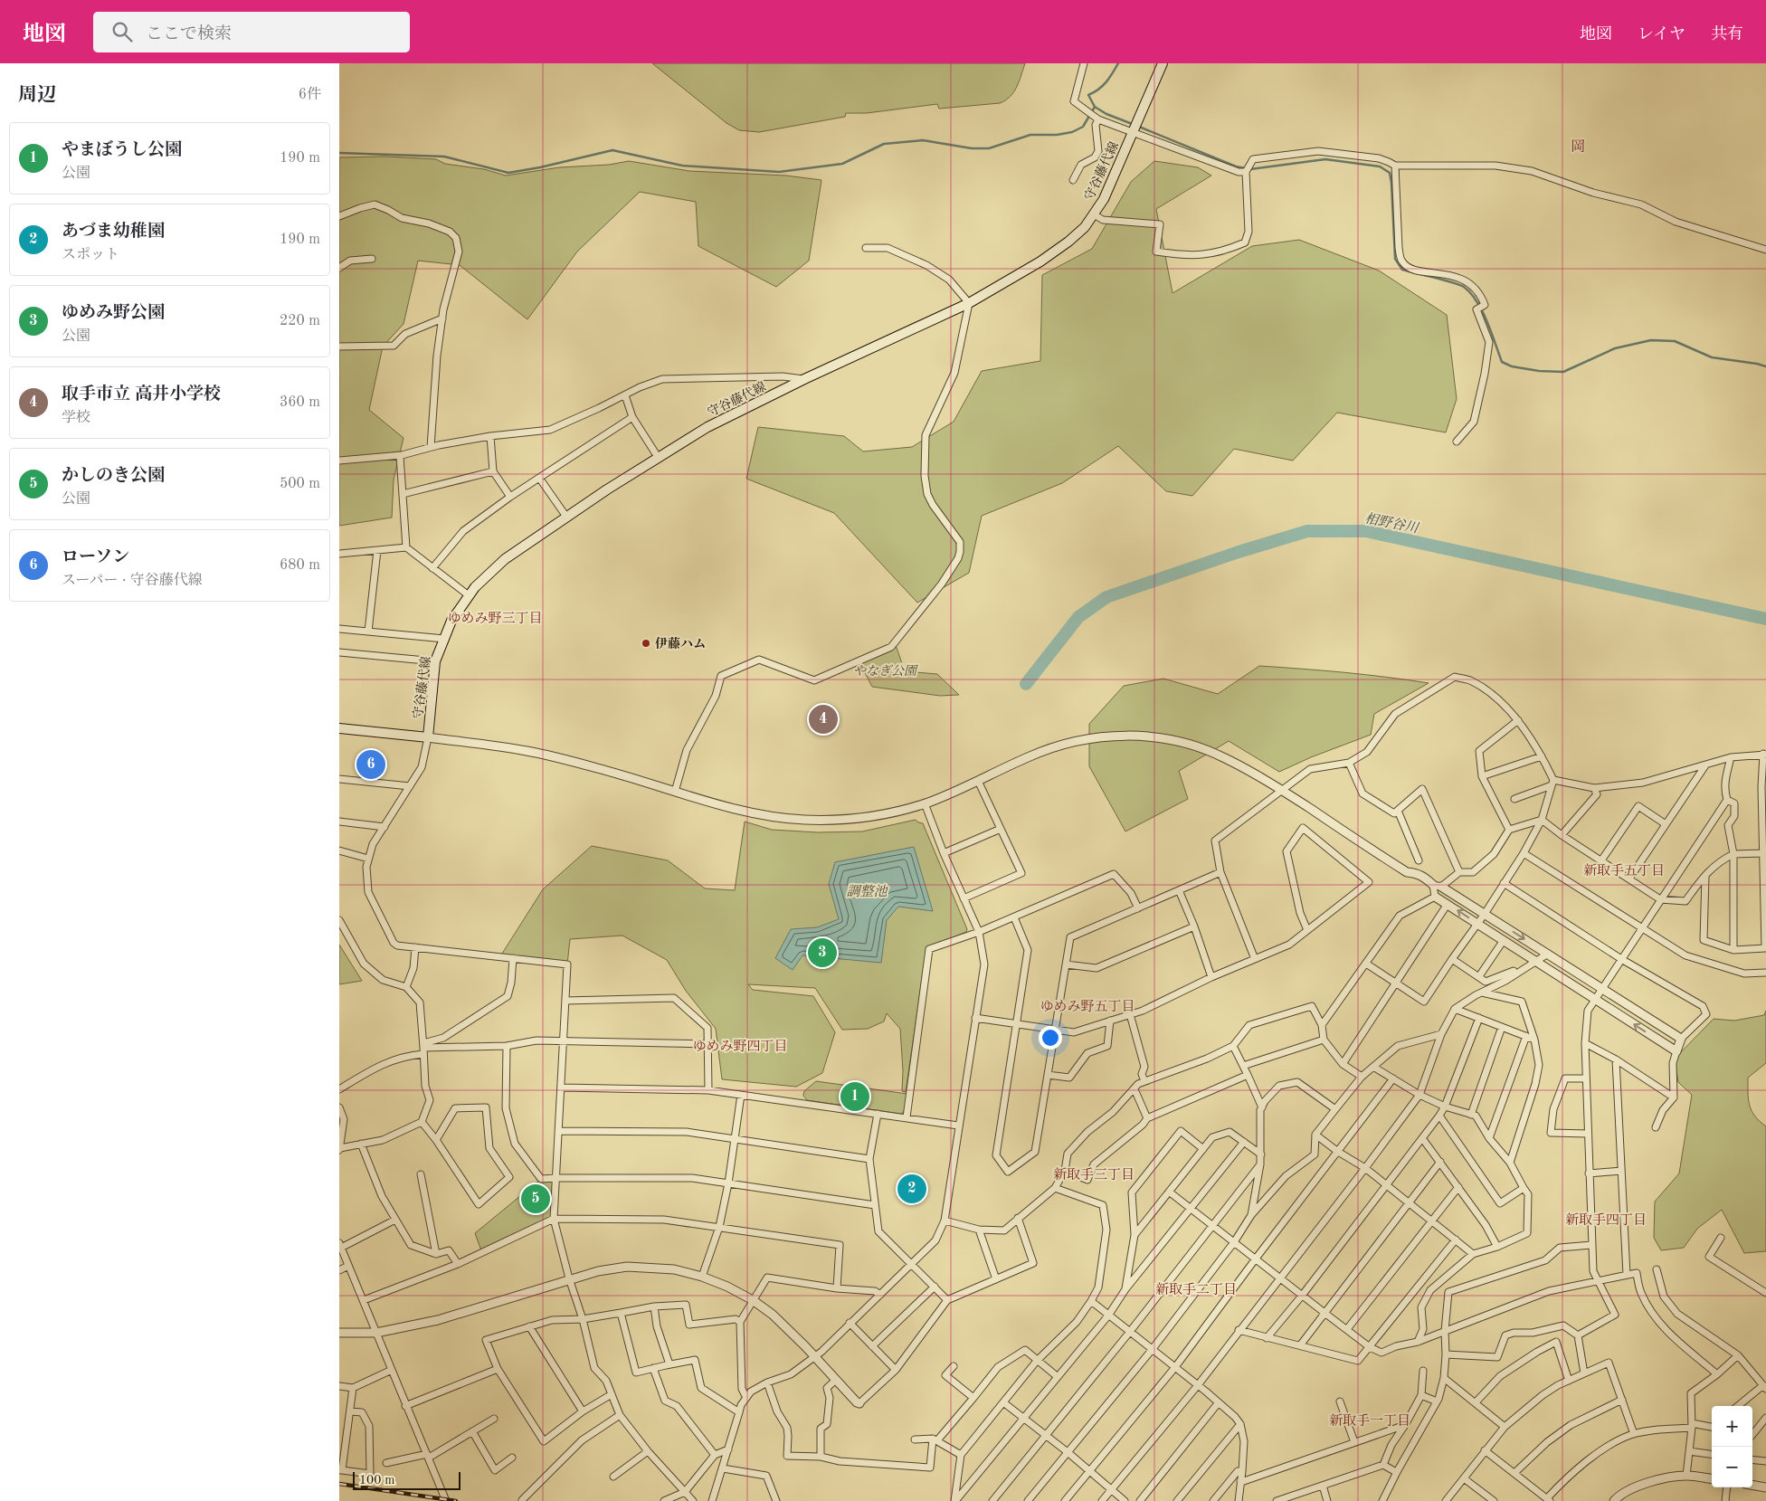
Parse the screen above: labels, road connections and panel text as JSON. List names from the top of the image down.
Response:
{
  "streets": {
    "main road": ["守谷藤代線"]
  },
  "districts": [
    "岡",
    "ゆめみ野三丁目",
    "新取手五丁目",
    "ゆめみ野五丁目",
    "ゆめみ野四丁目",
    "新取手三丁目",
    "新取手四丁目",
    "新取手二丁目",
    "新取手一丁目"
  ],
  "water": ["相野谷川", "調整池"],
  "parks": ["やなぎ公園"],
  "places": ["伊藤ハム"],
  "scale_bar": "100 m",
  "page": {
    "header": "地図",
    "search": "ここで検索",
    "nav": ["地図", "レイヤ", "共有"],
    "heading": ["周辺", "6件"],
    "list": [
      {
        "mark": "1",
        "name": "やまぼうし公園",
        "note": "公園",
        "value": "190 m"
      },
      {
        "mark": "2",
        "name": "あづま幼稚園",
        "note": "スポット",
        "value": "190 m"
      },
      {
        "mark": "3",
        "name": "ゆめみ野公園",
        "note": "公園",
        "value": "220 m"
      },
      {
        "mark": "4",
        "name": "取手市立 高井小学校",
        "note": "学校",
        "value": "360 m"
      },
      {
        "mark": "5",
        "name": "かしのき公園",
        "note": "公園",
        "value": "500 m"
      },
      {
        "mark": "6",
        "name": "ローソン",
        "note": "スーパー · 守谷藤代線",
        "value": "680 m"
      }
    ],
    "pins": [
      "4",
      "6",
      "3",
      "1",
      "2",
      "5"
    ],
    "map_buttons": ["+", "−"],
    "scale": "100 m"
  }
}
